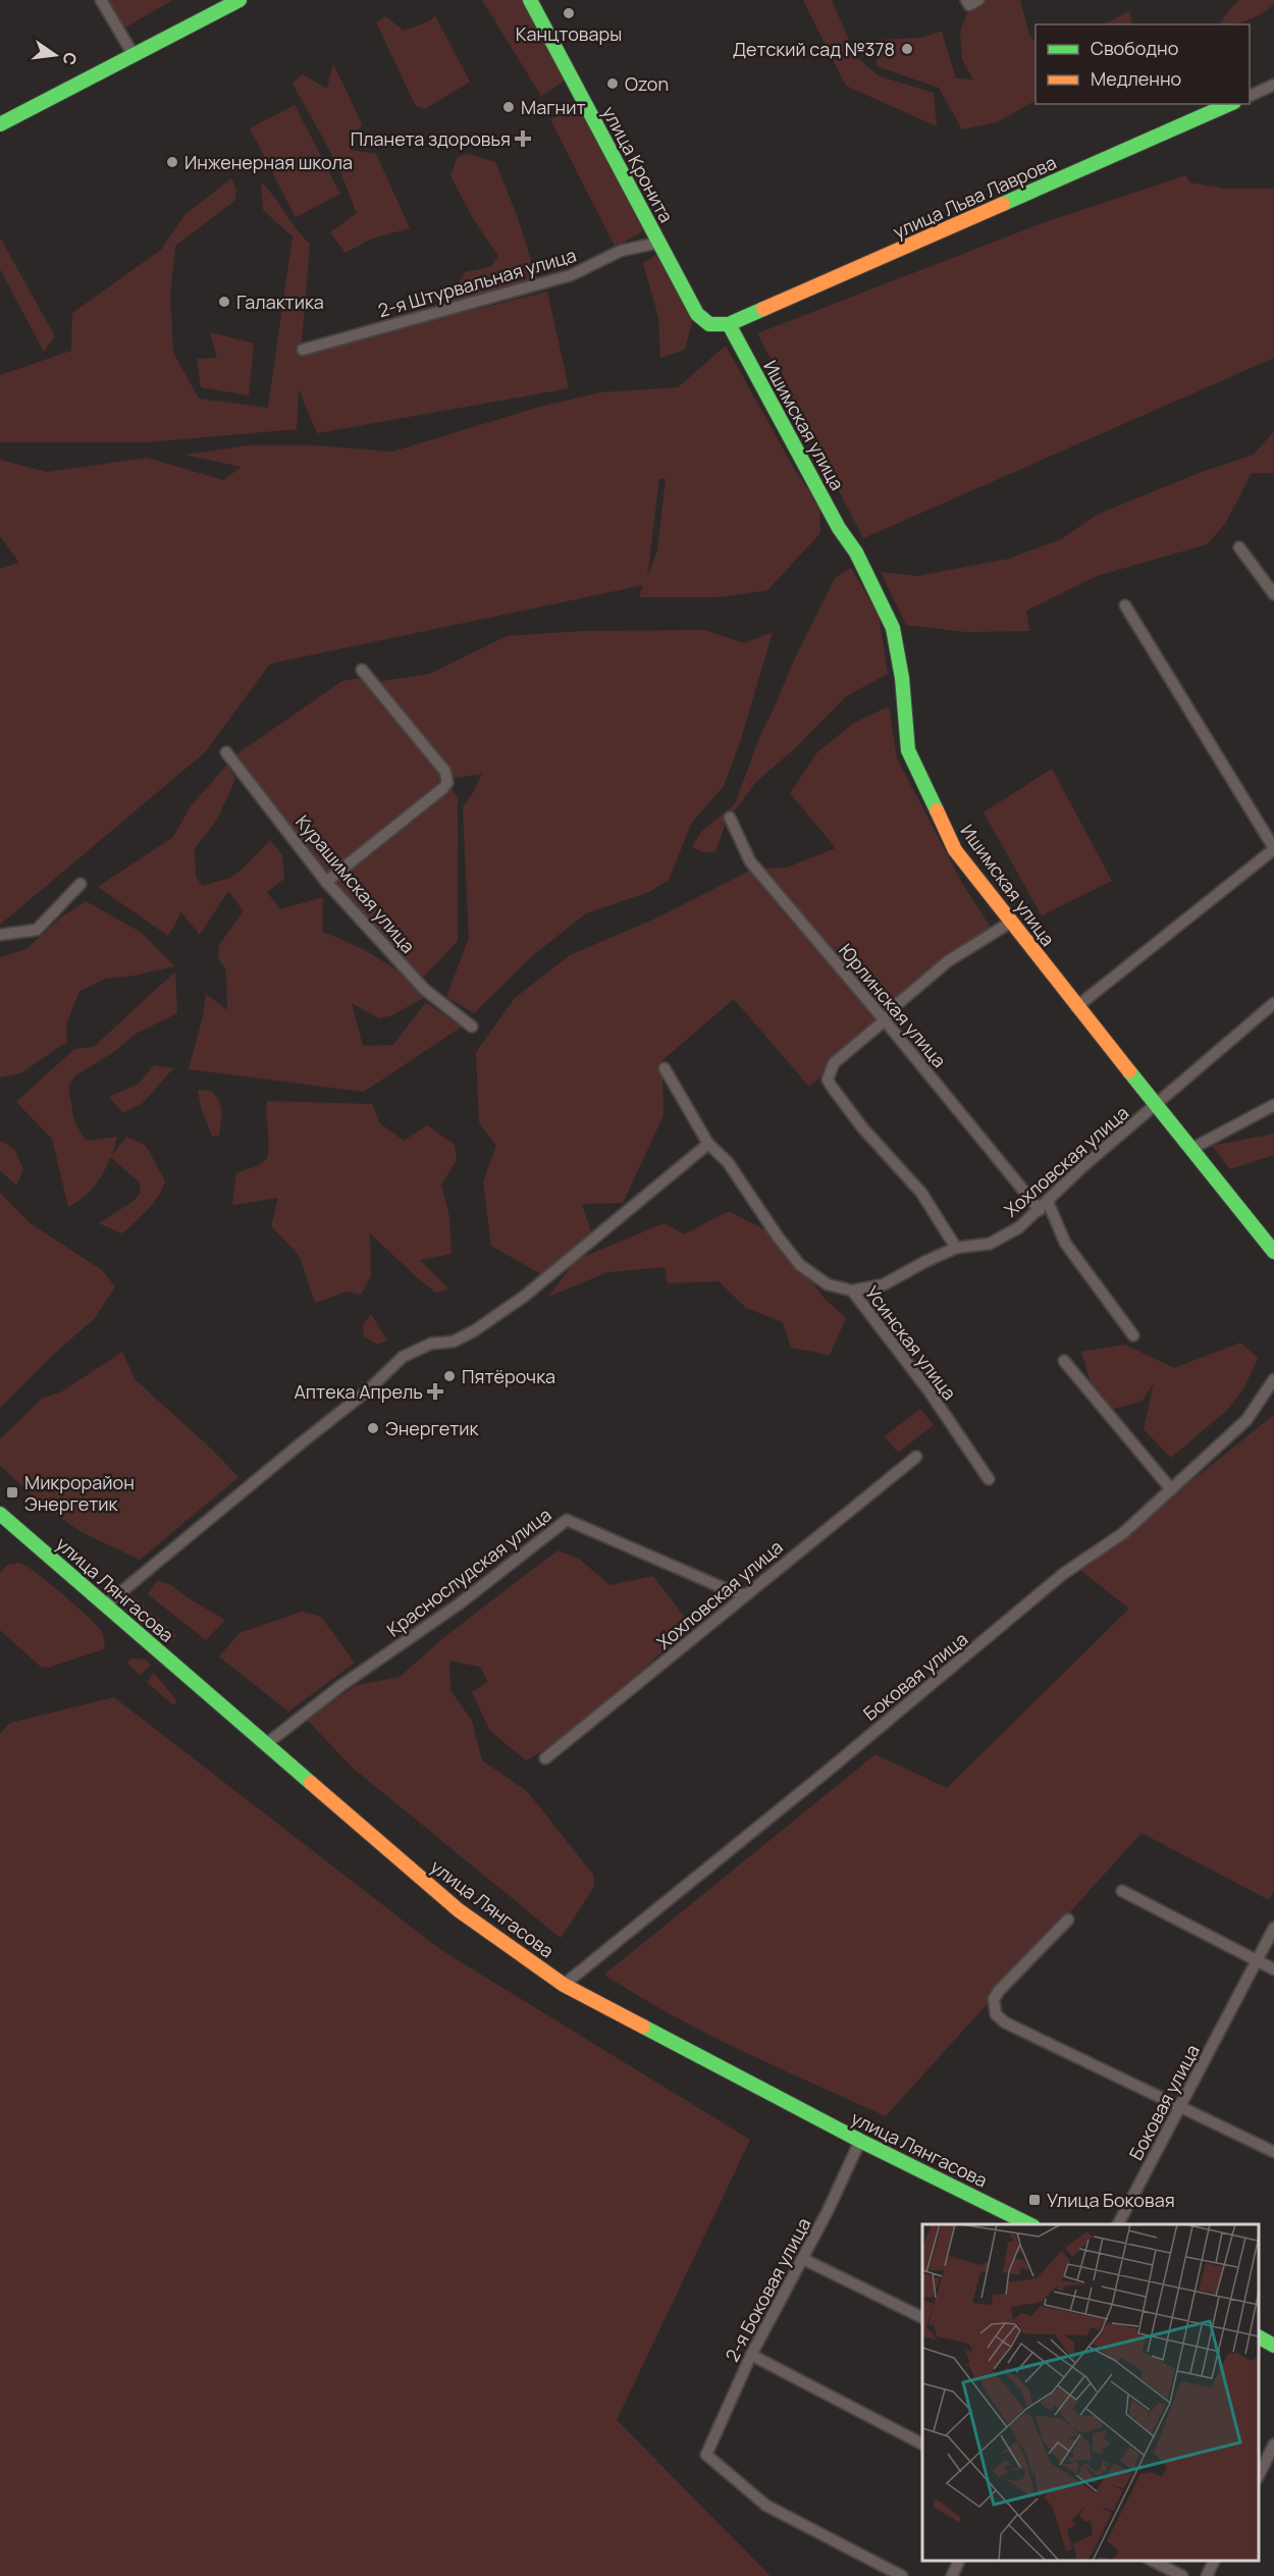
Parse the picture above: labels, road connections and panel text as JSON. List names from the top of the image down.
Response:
{
  "streets": {
    "street": [
      "улица Кронита",
      "улица Льва Лаврова",
      "2-я Штурвальная улица",
      "Ишимская улица",
      "Курашимская улица",
      "Юрлинская улица",
      "Хохловская улица",
      "Усинская улица",
      "Краснослудская улица",
      "улица Лянгасова",
      "Боковая улица",
      "2-я Боковая улица"
    ]
  },
  "crossings": [
    ["улица Кронита", "улица Льва Лаврова"],
    ["улица Кронита", "2-я Штурвальная улица"],
    ["улица Кронита", "Ишимская улица"],
    ["улица Льва Лаврова", "Ишимская улица"],
    ["Ишимская улица", "Хохловская улица"],
    ["Юрлинская улица", "Хохловская улица"],
    ["Хохловская улица", "Усинская улица"],
    ["Хохловская улица", "Краснослудская улица"],
    ["Краснослудская улица", "улица Лянгасова"],
    ["улица Лянгасова", "Боковая улица"],
    ["улица Лянгасова", "2-я Боковая улица"]
  ],
  "places": {
    "other": [
      "Канцтовары",
      "Детский сад №378",
      "Ozon",
      "Магнит",
      "Инженерная школа",
      "Галактика",
      "Пятёрочка",
      "Энергетик"
    ],
    "health": ["Планета здоровья", "Аптека Апрель"],
    "transit": ["Микрорайон Энергетик", "Улица Боковая"]
  },
  "legend": ["Свободно", "Медленно"],
  "north": "right"
}
